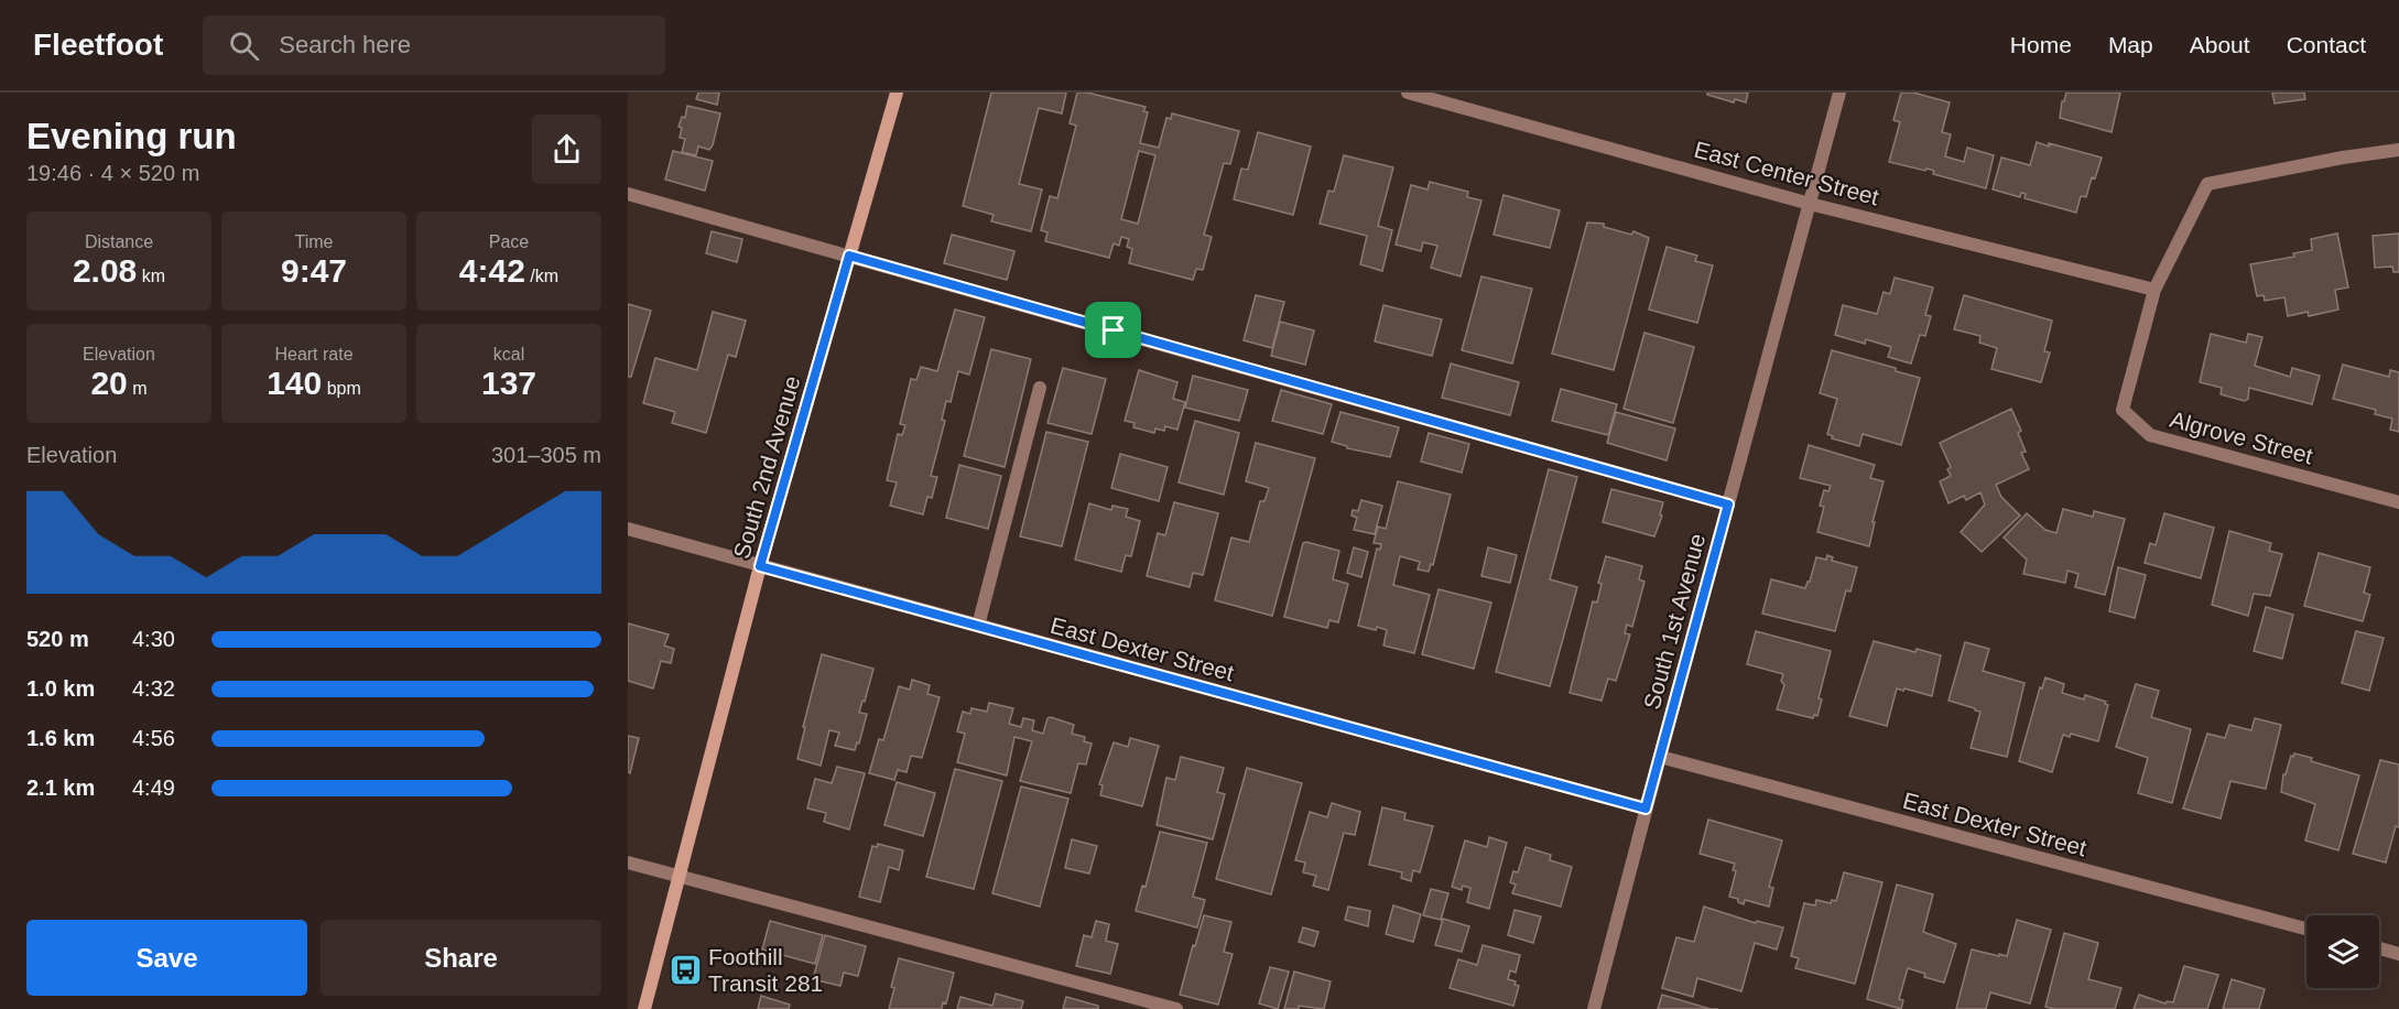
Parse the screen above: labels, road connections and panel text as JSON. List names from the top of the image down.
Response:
{
  "streets": {
    "street": [
      "East Center Street",
      "Algrove Street",
      "South 2nd Avenue",
      "South 1st Avenue",
      "East Dexter Street"
    ]
  },
  "crossings": [
    ["East Center Street", "Algrove Street"],
    ["East Center Street", "South 1st Avenue"],
    ["South 2nd Avenue", "East Dexter Street"],
    ["South 1st Avenue", "East Dexter Street"]
  ],
  "places": {
    "bus stop": ["Foothill Transit 281"]
  },
  "page": {
    "header": "Fleetfoot",
    "search": "Search here",
    "nav": [
      "Home",
      "Map",
      "About",
      "Contact"
    ],
    "heading": ["Evening run", "19:46 · 4 × 520 m"],
    "stats": [
      ["Distance", "2.08 km"],
      ["Time", "9:47"],
      ["Pace", "4:42 /km"],
      ["Elevation", "20 m"],
      ["Heart rate", "140 bpm"],
      ["kcal", "137"]
    ],
    "chart": ["Elevation", "301–305 m"],
    "list": [
      {
        "name": "520 m",
        "note": "4:30"
      },
      {
        "name": "1.0 km",
        "note": "4:32"
      },
      {
        "name": "1.6 km",
        "note": "4:56"
      },
      {
        "name": "2.1 km",
        "note": "4:49"
      }
    ],
    "buttons": ["Save", "Share"]
  }
}
